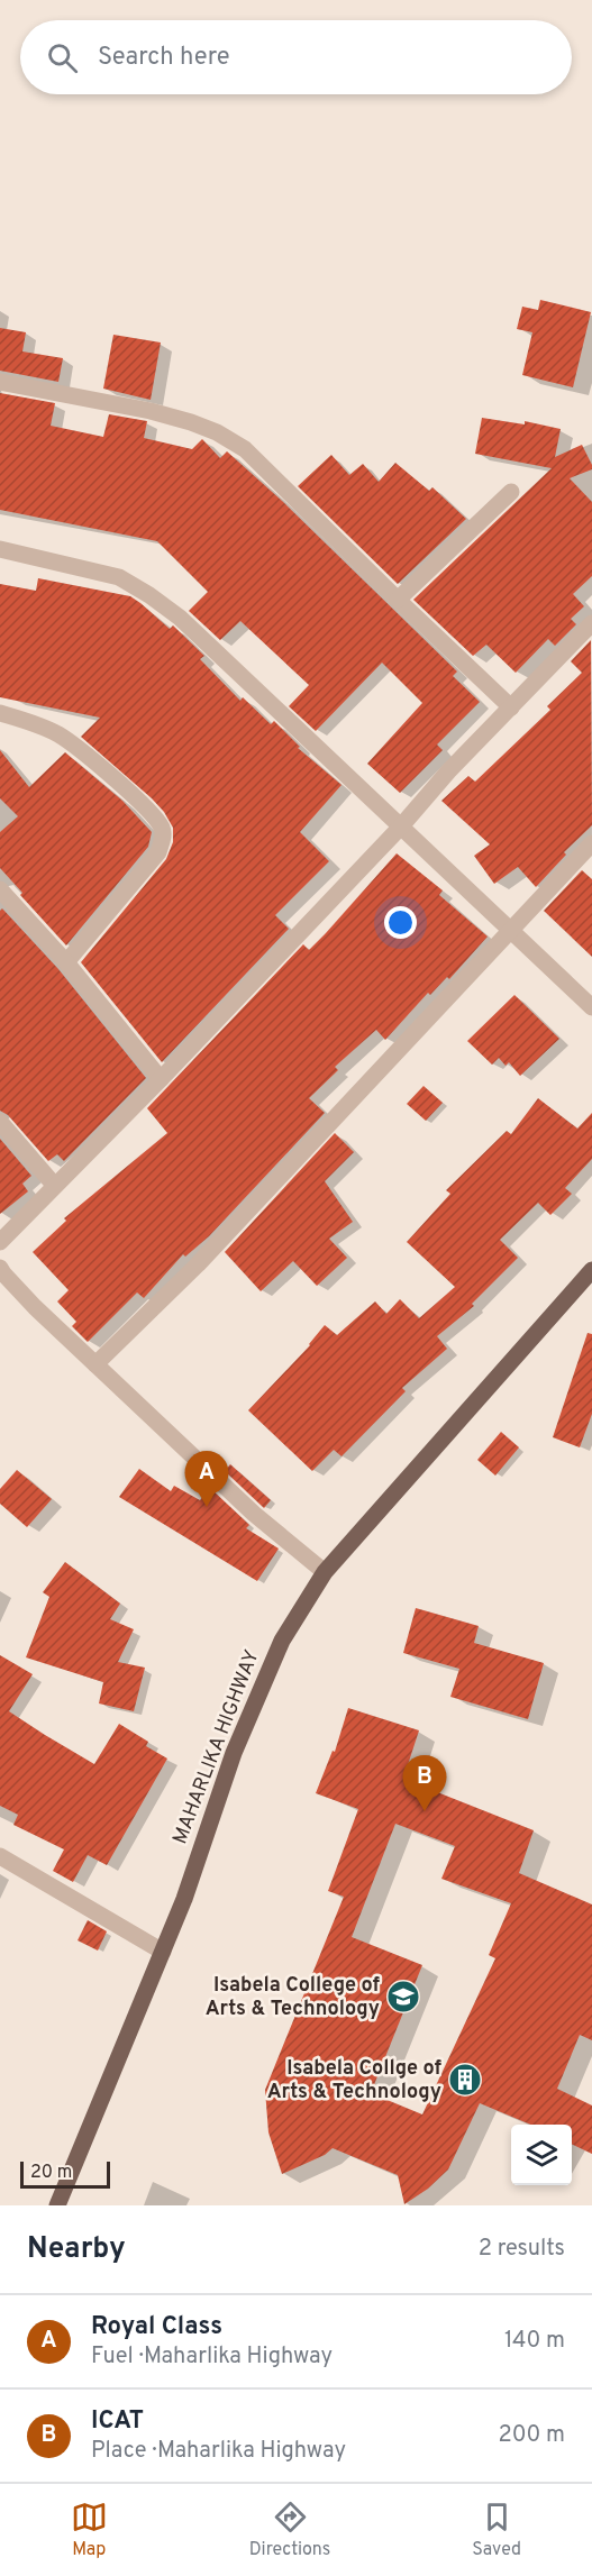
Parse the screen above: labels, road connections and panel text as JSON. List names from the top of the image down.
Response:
{
  "streets": {
    "main road": ["MAHARLIKA HIGHWAY"]
  },
  "places": {
    "school or university": ["Isabela College of Arts & Technology"],
    "building": ["Isabela Collge of Arts & Technology"]
  },
  "scale_bar": "20 m",
  "page": {
    "search": "Search here",
    "pins": ["A", "B"],
    "scale": "20 m",
    "heading": ["Nearby", "2 results"],
    "list": [
      {
        "mark": "A",
        "name": "Royal Class",
        "note": "Fuel · Maharlika Highway",
        "value": "140 m"
      },
      {
        "mark": "B",
        "name": "ICAT",
        "note": "Place · Maharlika Highway",
        "value": "200 m"
      }
    ],
    "nav": ["Map", "Directions", "Saved"]
  }
}
